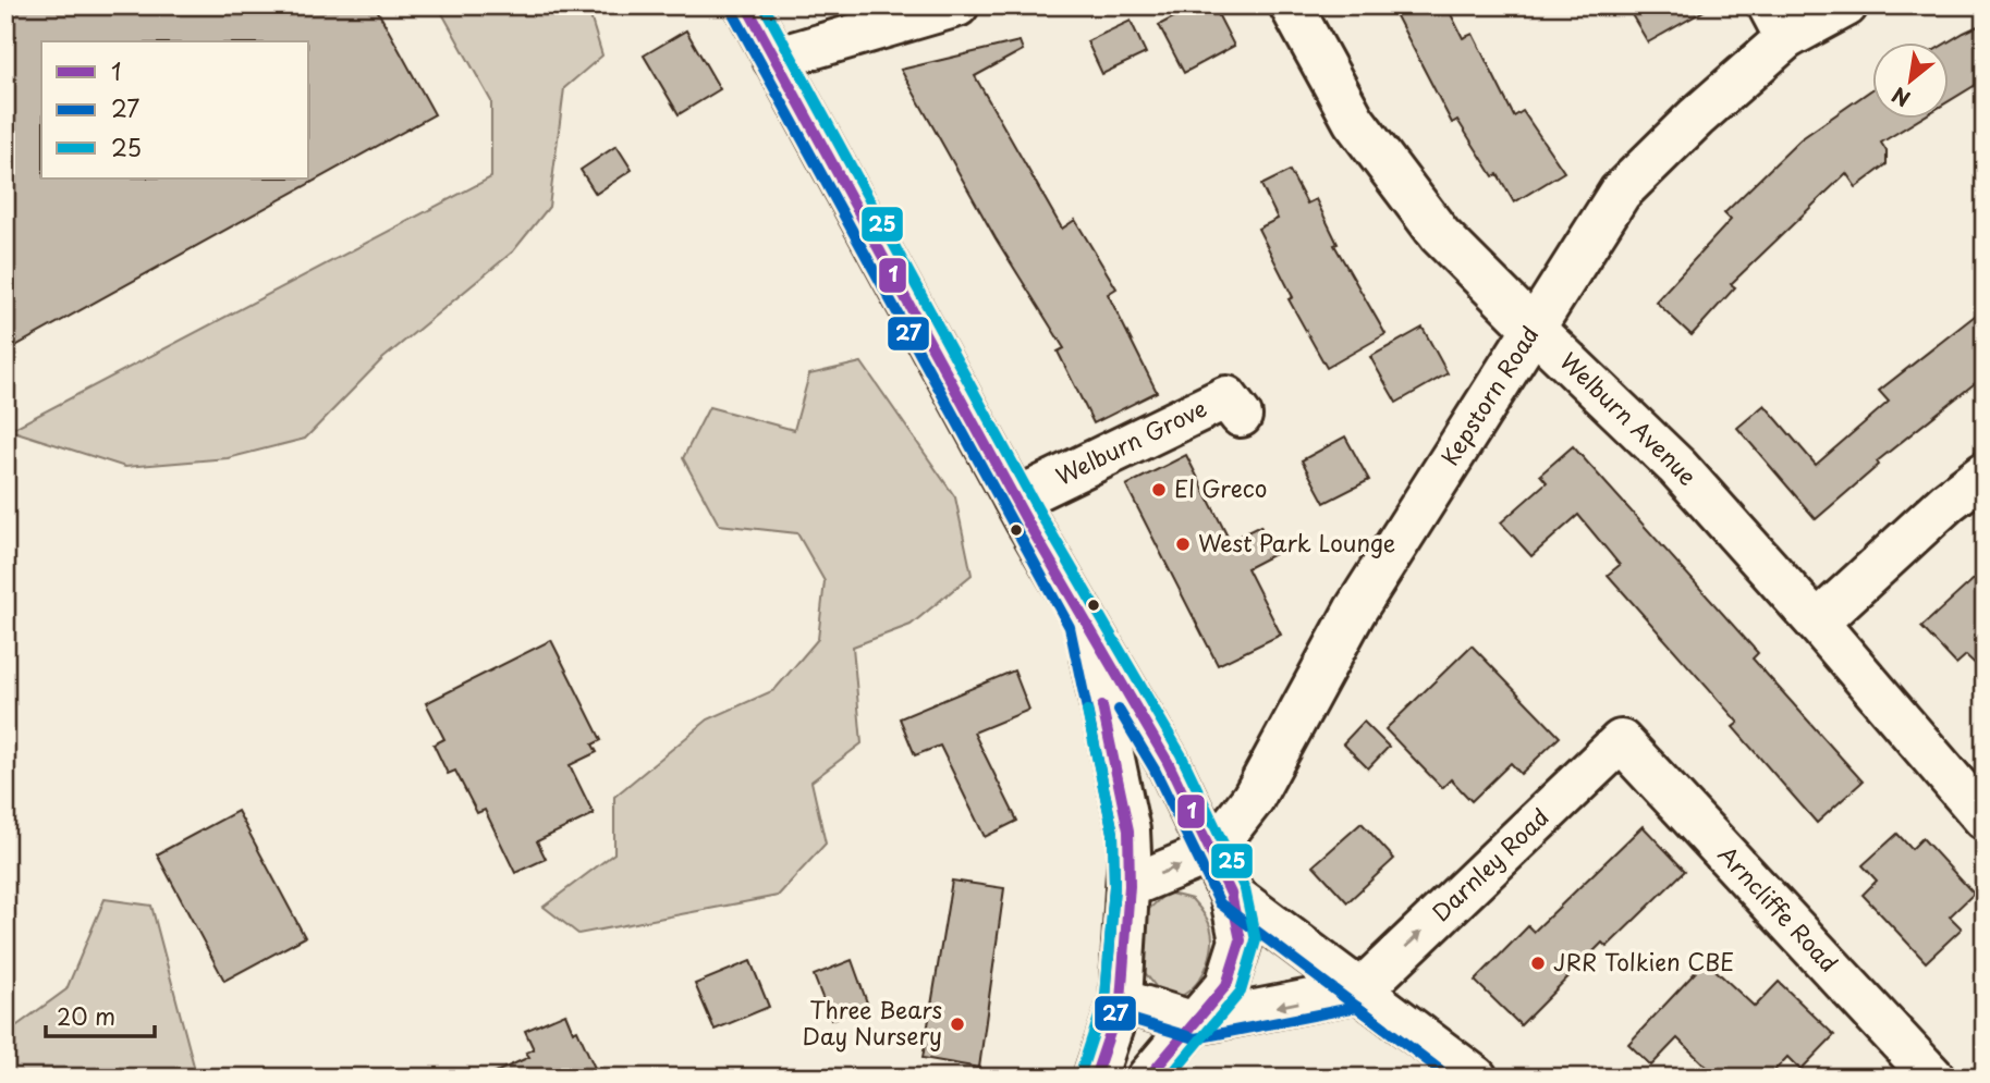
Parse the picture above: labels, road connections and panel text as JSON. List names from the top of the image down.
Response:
{
  "streets": {
    "main road": [
      "Kepstorn Road",
      "Welburn Avenue",
      "Welburn Grove",
      "Darnley Road",
      "Arncliffe Road"
    ]
  },
  "crossings": [
    ["Kepstorn Road", "Welburn Avenue"],
    ["Darnley Road", "Arncliffe Road"]
  ],
  "one_way": ["Darnley Road"],
  "places": [
    "El Greco",
    "West Park Lounge",
    "JRR Tolkien CBE",
    "Three Bears Day Nursery"
  ],
  "lines": ["transit line 1", "transit line 25", "transit line 27"],
  "legend": ["1", "27", "25"],
  "scale_bar": "20 m",
  "north": "bottom left"
}
